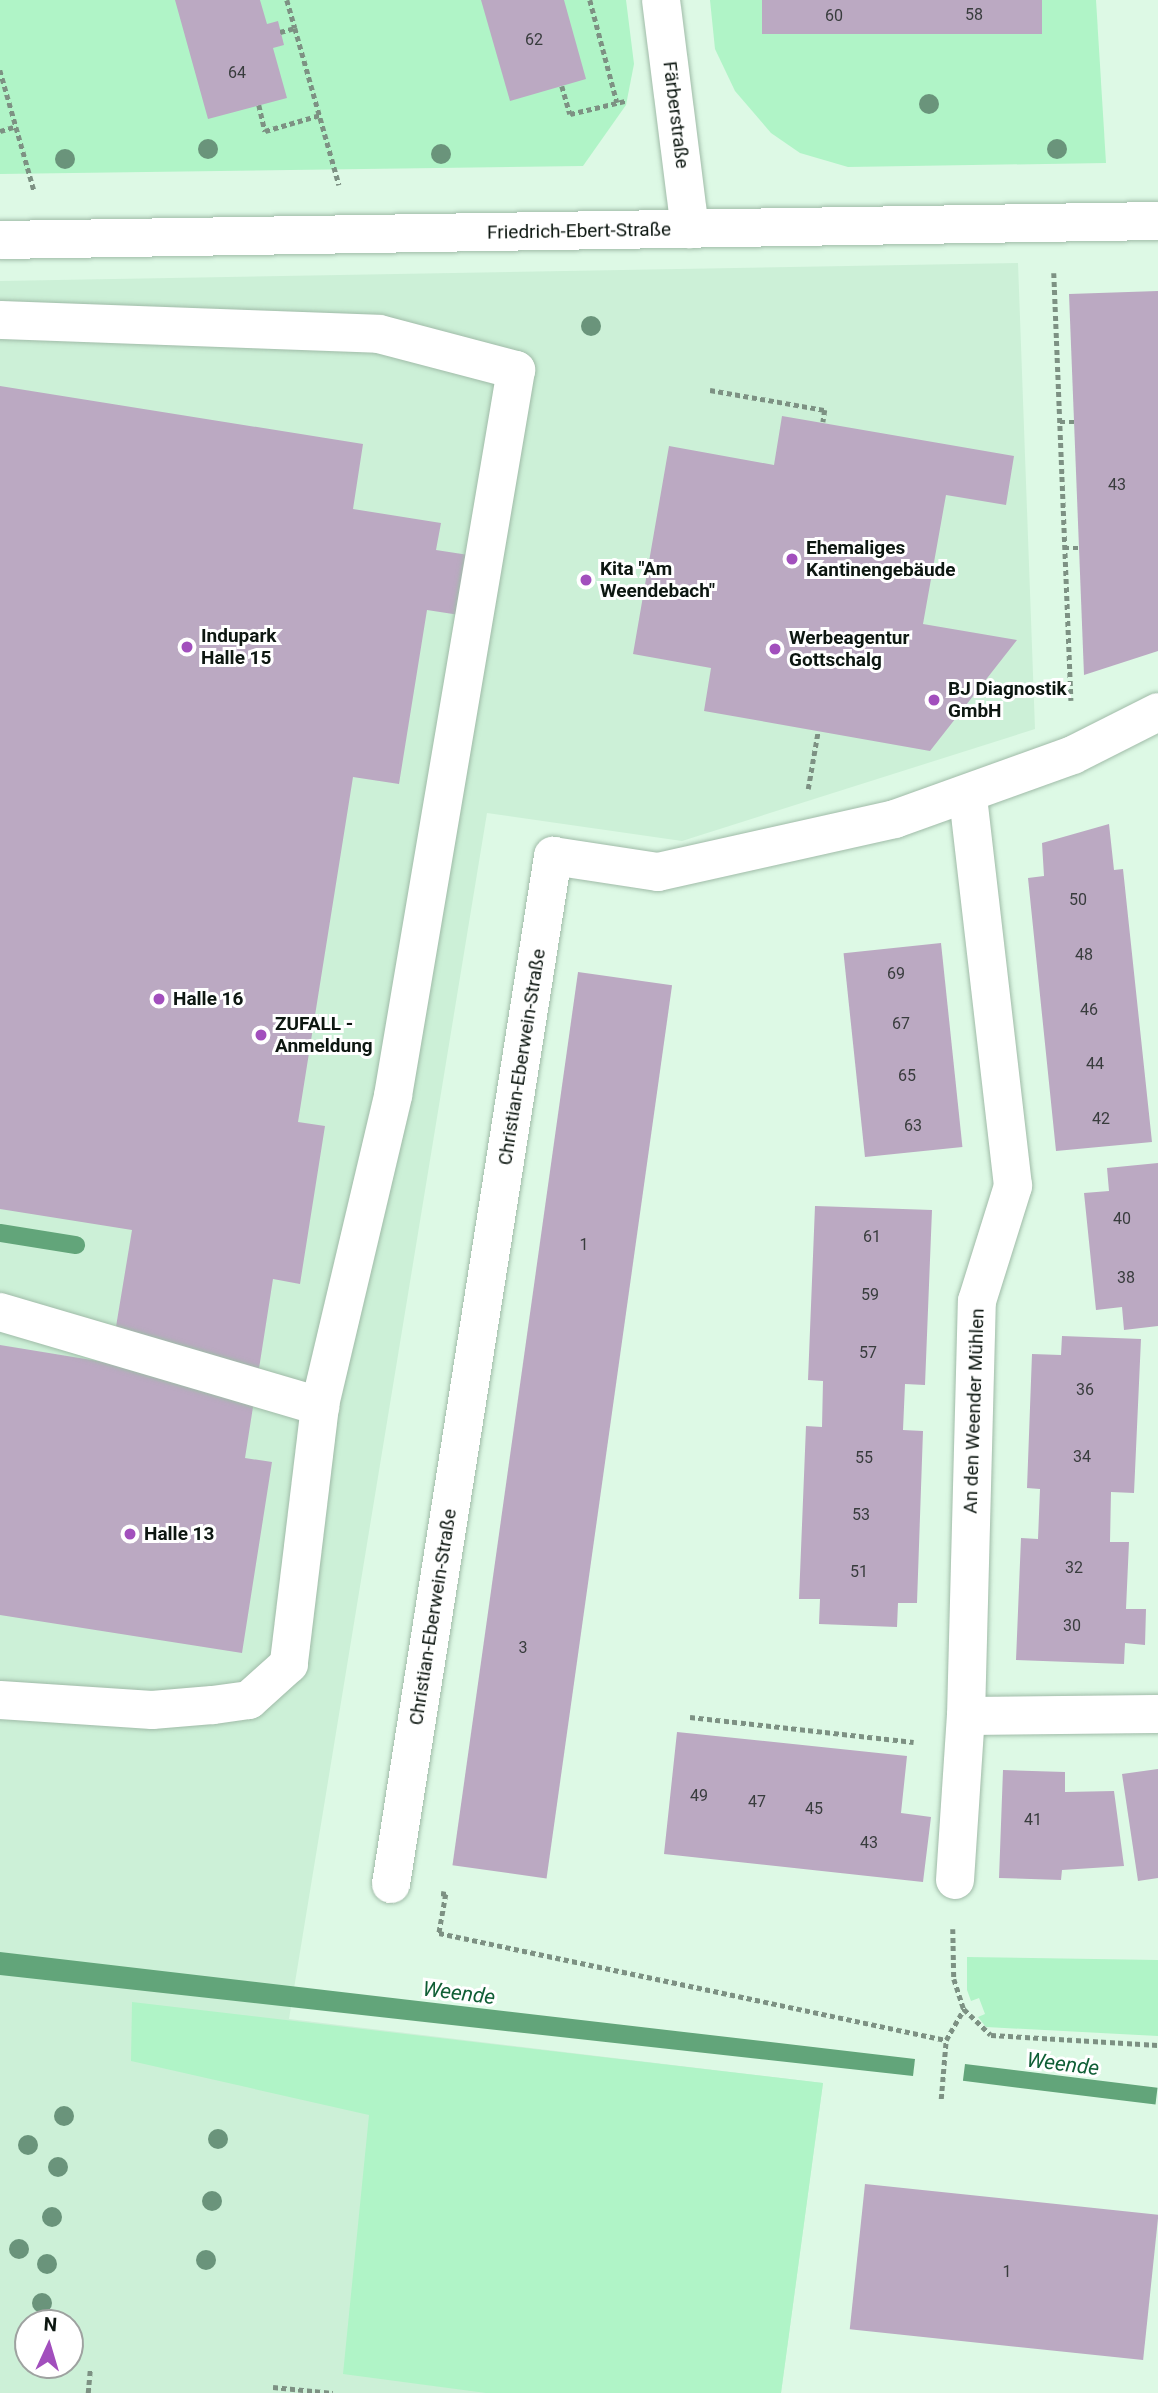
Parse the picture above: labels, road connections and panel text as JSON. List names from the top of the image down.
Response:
{
  "streets": {
    "street": [
      "Färberstraße",
      "Friedrich-Ebert-Straße",
      "Christian-Eberwein-Straße",
      "An den Weender Mühlen"
    ]
  },
  "crossings": [
    ["Färberstraße", "Friedrich-Ebert-Straße"],
    ["Christian-Eberwein-Straße", "An den Weender Mühlen"]
  ],
  "water": ["Weende"],
  "places": [
    "Ehemaliges Kantinengebäude",
    "Kita \"Am Weendebach\"",
    "Indupark Halle 15",
    "Werbeagentur Gottschalg",
    "BJ Diagnostik GmbH",
    "Halle 16",
    "ZUFALL - Anmeldung",
    "Halle 13"
  ],
  "house_numbers": [
    "58",
    "60",
    "62",
    "64",
    "43",
    "50",
    "48",
    "69",
    "46",
    "67",
    "44",
    "65",
    "42",
    "63",
    "40",
    "61",
    "1",
    "38",
    "59",
    "57",
    "36",
    "34",
    "55",
    "53",
    "32",
    "51",
    "30",
    "3",
    "49",
    "47",
    "45",
    "41",
    "43",
    "1"
  ],
  "north": "top"
}
